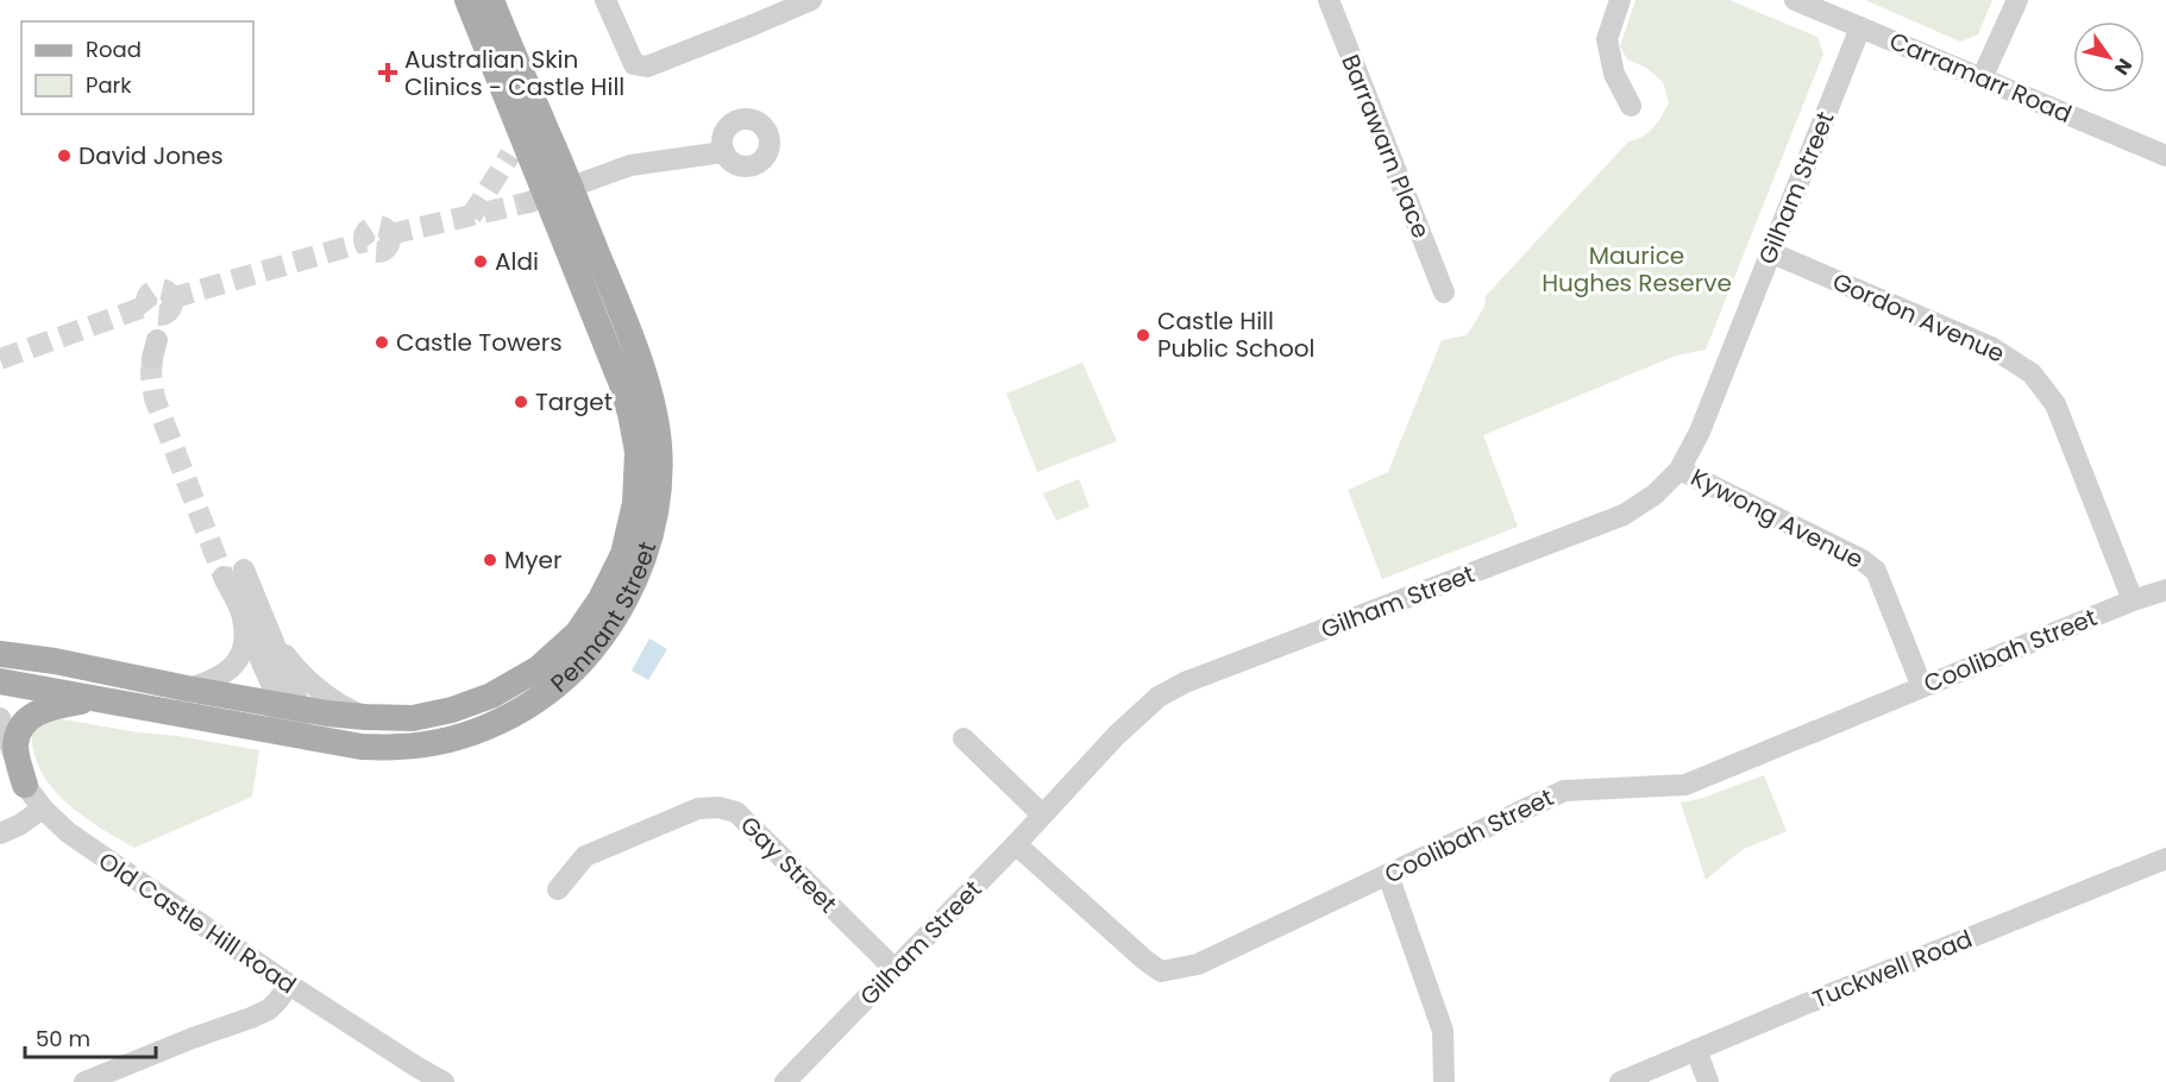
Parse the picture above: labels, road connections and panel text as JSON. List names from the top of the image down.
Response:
{
  "streets": {
    "main road": ["Pennant Street"],
    "street": [
      "Carramarr Road",
      "Barrawarn Place",
      "Gilham Street",
      "Gordon Avenue",
      "Kywong Avenue",
      "Coolibah Street",
      "Gay Street",
      "Old Castle Hill Road",
      "Tuckwell Road"
    ]
  },
  "crossings": [
    ["Carramarr Road", "Gilham Street"],
    ["Gilham Street", "Gordon Avenue"],
    ["Gilham Street", "Kywong Avenue"],
    ["Gilham Street", "Coolibah Street"],
    ["Gilham Street", "Gay Street"],
    ["Gordon Avenue", "Coolibah Street"],
    ["Kywong Avenue", "Coolibah Street"]
  ],
  "parks": ["Maurice Hughes Reserve"],
  "places": {
    "health": ["Australian Skin Clinics - Castle Hill"],
    "other": [
      "David Jones",
      "Aldi",
      "Castle Hill Public School",
      "Castle Towers",
      "Target",
      "Myer"
    ]
  },
  "legend": ["Road", "Park"],
  "scale_bar": "50 m",
  "north": "bottom right"
}
